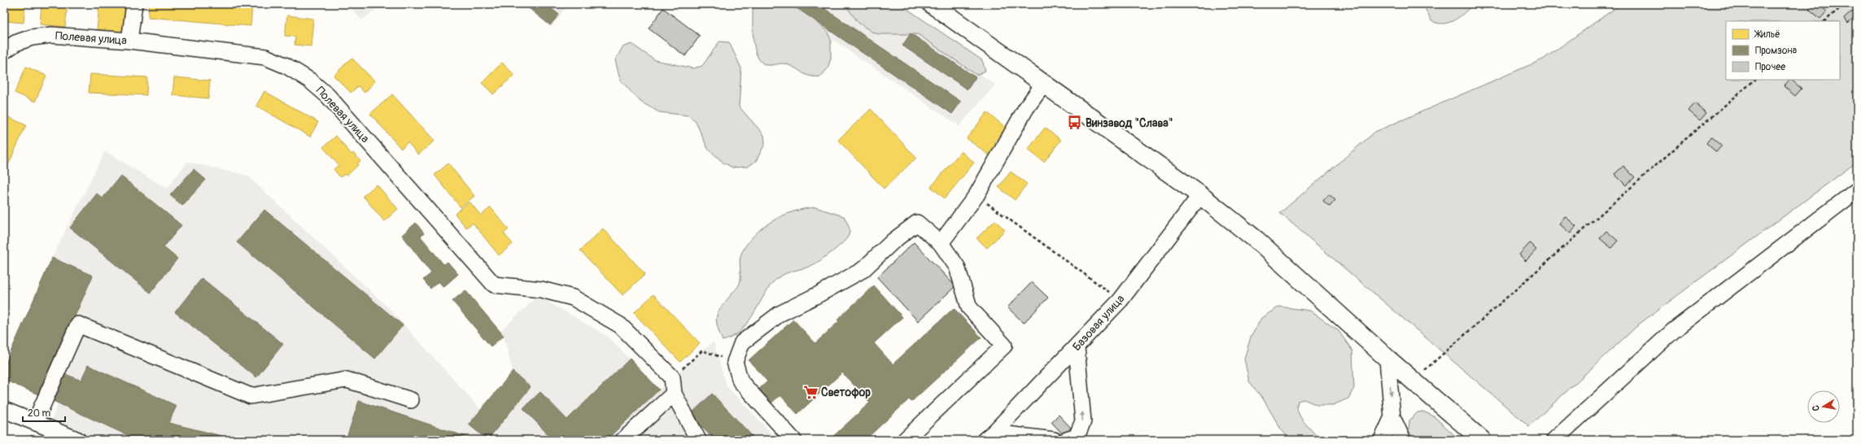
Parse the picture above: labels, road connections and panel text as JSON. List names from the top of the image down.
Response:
{
  "streets": {
    "street": ["Полевая улица", "Базовая улица"]
  },
  "places": {
    "bus stop": ["Винзавод \"Слава\""],
    "supermarket": ["Светофор"]
  },
  "legend": ["Жильё", "Промзона", "Прочее"],
  "scale_bar": "20 m",
  "north": "left"
}
